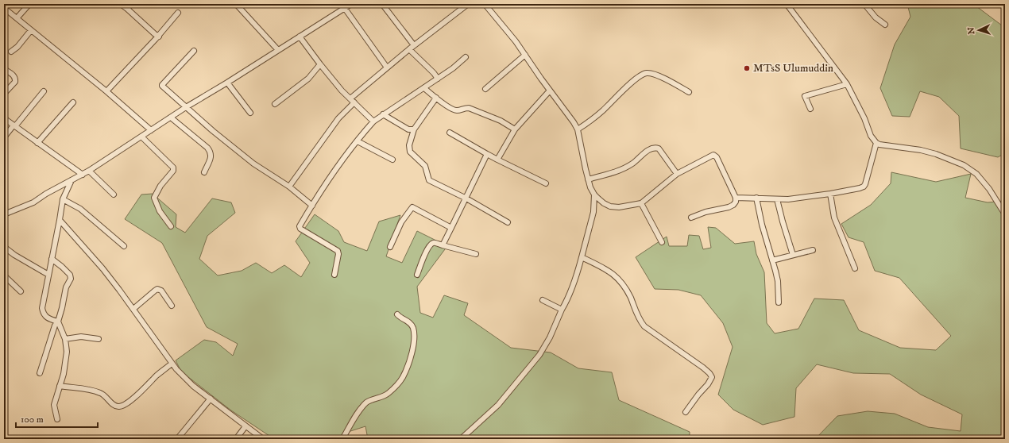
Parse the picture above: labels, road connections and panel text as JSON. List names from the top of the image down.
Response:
{
  "places": ["MTsS Ulumuddin"],
  "scale_bar": "100 m",
  "north": "left"
}
